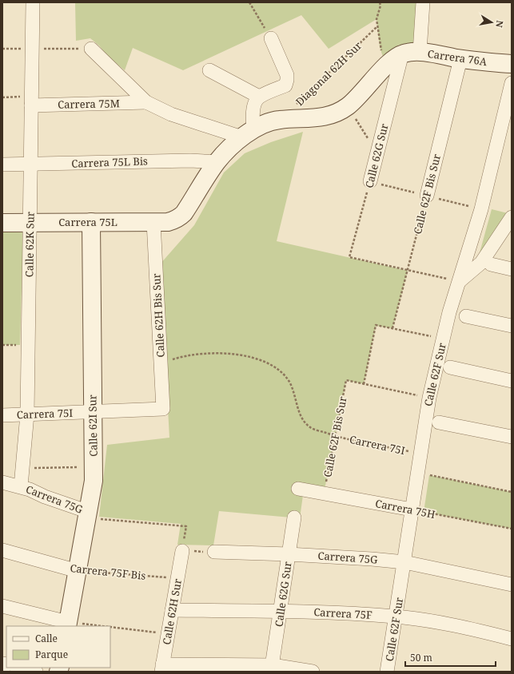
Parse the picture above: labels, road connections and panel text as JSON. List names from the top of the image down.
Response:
{
  "streets": {
    "street": [
      "Carrera 76A",
      "Carrera 75M",
      "Calle 62G Sur",
      "Carrera 75L Bis",
      "Calle 62F Bis Sur",
      "Carrera 75L",
      "Calle 62K Sur",
      "Calle 62H Bis Sur",
      "Calle 62F Sur",
      "Carrera 75I",
      "Calle 62I Sur",
      "Carrera 75G",
      "Carrera 75H",
      "Carrera 75F Bis",
      "Calle 62H Sur",
      "Carrera 75F"
    ],
    "path": ["Diagonal 62H Sur"]
  },
  "crossings": [
    ["Carrera 76A", "Calle 62G Sur"],
    ["Carrera 76A", "Calle 62F Bis Sur"],
    ["Carrera 75M", "Calle 62K Sur"],
    ["Calle 62G Sur", "Calle 62F Bis Sur"],
    ["Calle 62G Sur", "Carrera 75G"],
    ["Calle 62G Sur", "Carrera 75F"],
    ["Carrera 75L Bis", "Carrera 75L"],
    ["Carrera 75L Bis", "Calle 62K Sur"],
    ["Calle 62F Bis Sur", "Carrera 75I"],
    ["Calle 62F Bis Sur", "Carrera 75H"],
    ["Carrera 75L", "Calle 62K Sur"],
    ["Carrera 75L", "Calle 62H Bis Sur"],
    ["Carrera 75L", "Calle 62I Sur"],
    ["Calle 62K Sur", "Carrera 75I"],
    ["Calle 62K Sur", "Carrera 75G"],
    ["Calle 62H Bis Sur", "Carrera 75I"],
    ["Calle 62F Sur", "Carrera 75I"],
    ["Calle 62F Sur", "Carrera 75G"],
    ["Calle 62F Sur", "Carrera 75H"],
    ["Calle 62F Sur", "Carrera 75F"],
    ["Carrera 75I", "Calle 62I Sur"],
    ["Calle 62I Sur", "Carrera 75G"],
    ["Calle 62I Sur", "Carrera 75F Bis"],
    ["Carrera 75F Bis", "Calle 62H Sur"],
    ["Calle 62H Sur", "Carrera 75F"]
  ],
  "legend": ["Calle", "Parque"],
  "scale_bar": "50 m",
  "north": "right"
}
